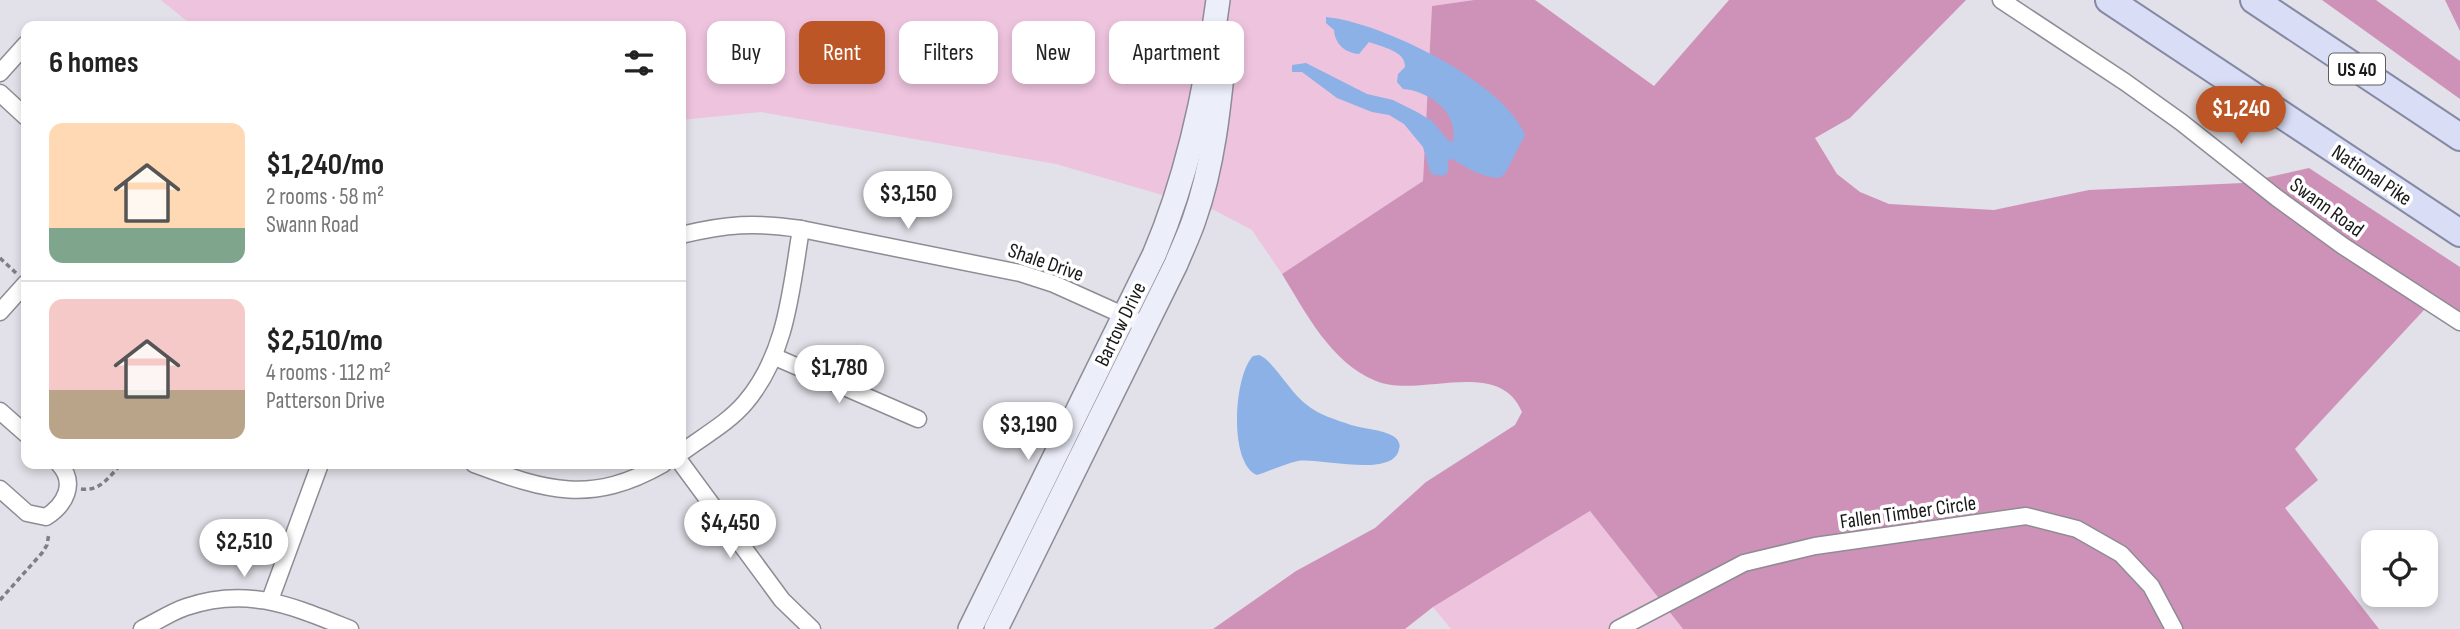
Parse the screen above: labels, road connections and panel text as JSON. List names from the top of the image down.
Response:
{
  "streets": {
    "main road": ["US 40", "National Pike"],
    "street": [
      "Swann Road",
      "Shale Drive",
      "Bartow Drive",
      "Fallen Timber Circle"
    ]
  },
  "crossings": [
    ["Shale Drive", "Bartow Drive"]
  ],
  "page": {
    "chip": [
      "Buy",
      "Rent",
      "Filters",
      "New",
      "Apartment"
    ],
    "heading": "6 homes",
    "price": [
      "$1,240",
      "$3,150",
      "$1,780",
      "$3,190",
      "$4,450",
      "$2,510"
    ],
    "list": [
      {
        "name": "$1,240/mo",
        "note": "2 rooms · 58 m² · Swann Road"
      },
      {
        "name": "$2,510/mo",
        "note": "4 rooms · 112 m² · Patterson Drive"
      }
    ]
  }
}
